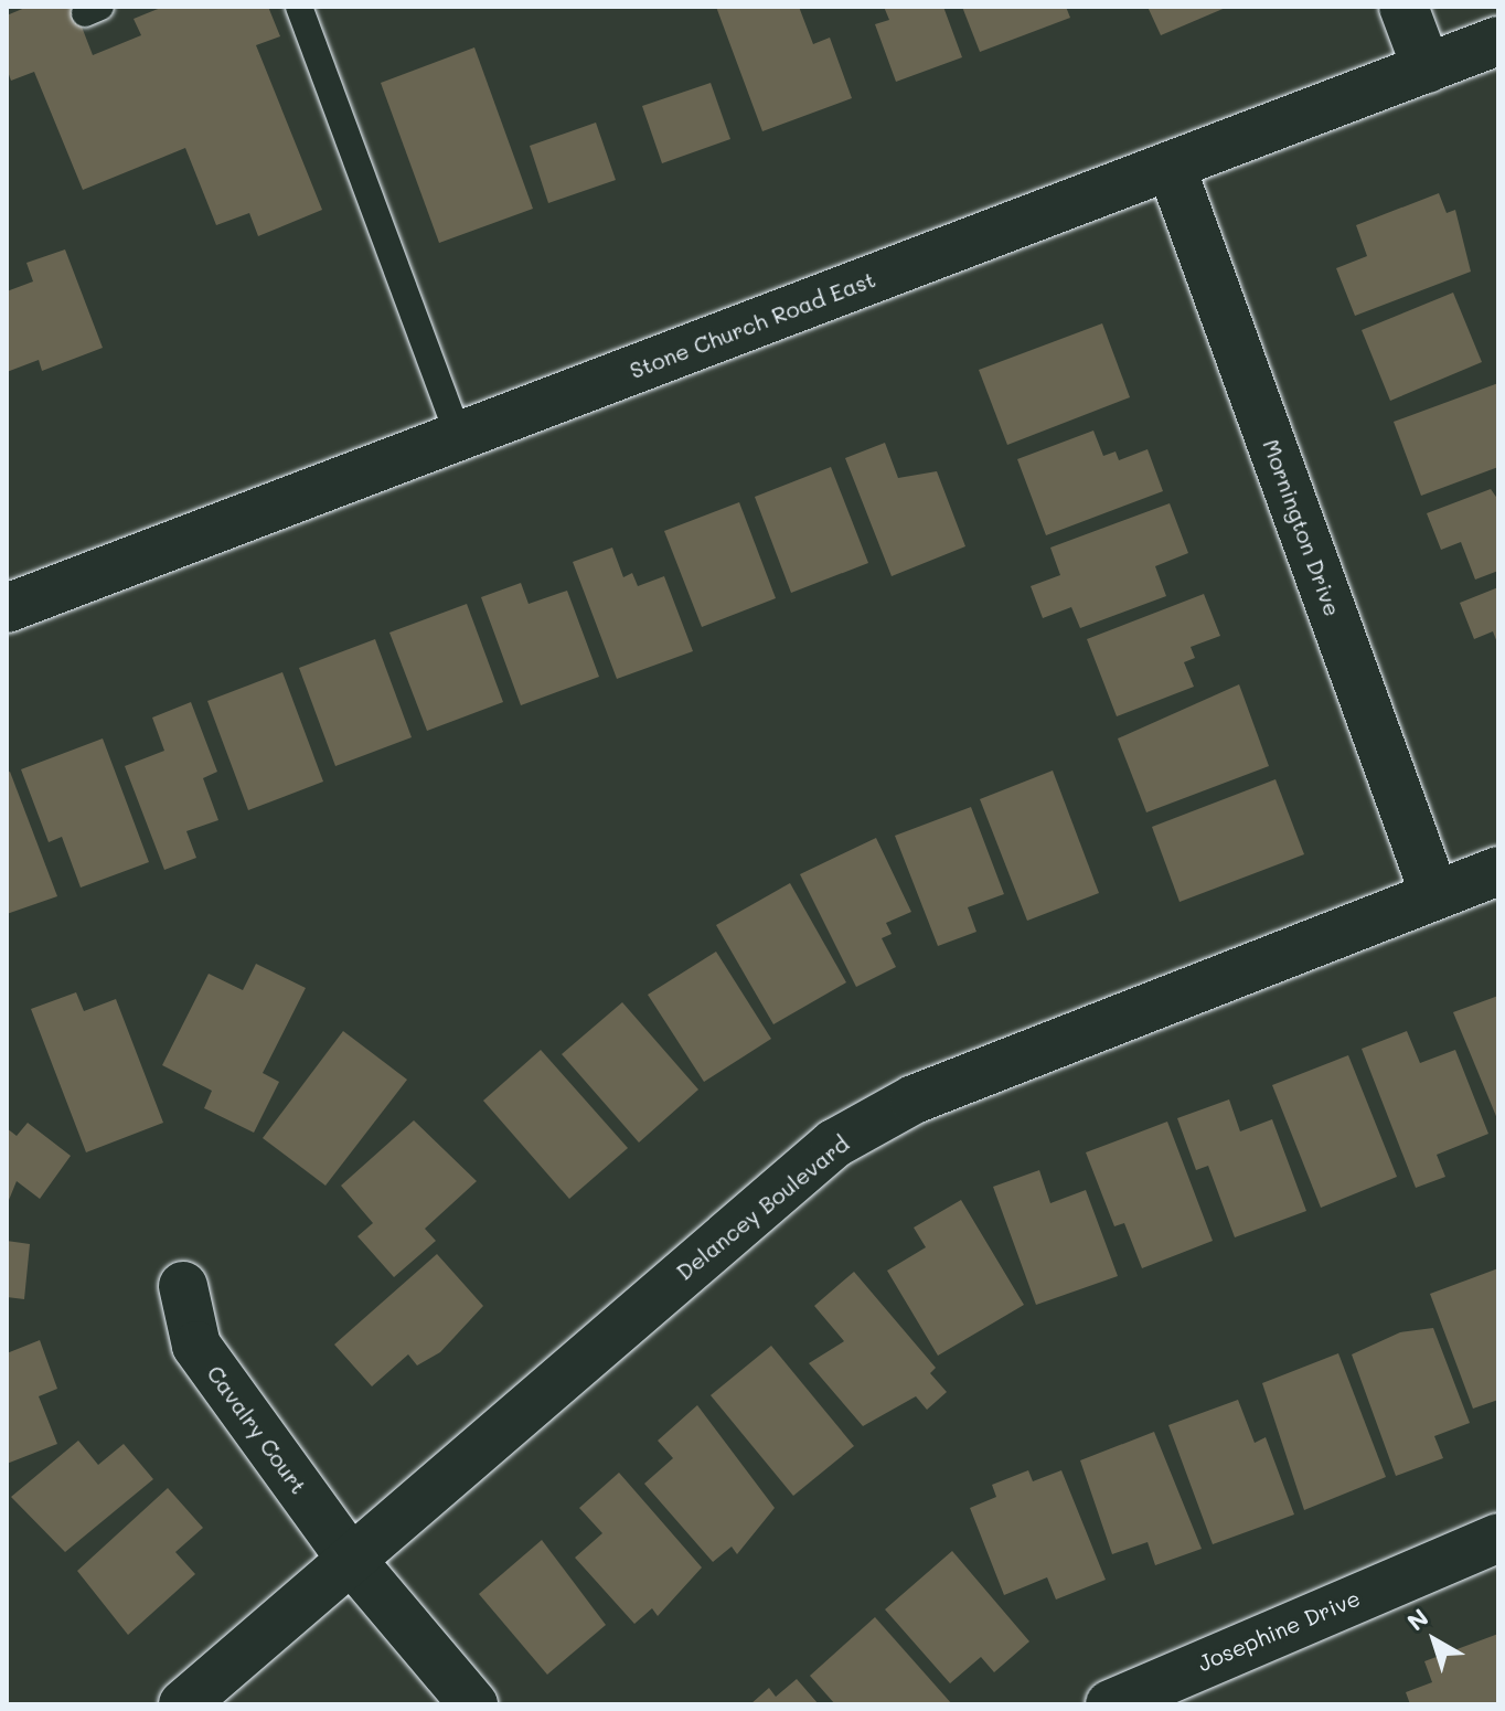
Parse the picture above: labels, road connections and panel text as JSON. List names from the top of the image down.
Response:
{
  "streets": {
    "street": [
      "Stone Church Road East",
      "Mornington Drive",
      "Delancey Boulevard",
      "Cavalry Court",
      "Josephine Drive"
    ]
  },
  "crossings": [
    ["Stone Church Road East", "Mornington Drive"],
    ["Mornington Drive", "Delancey Boulevard"],
    ["Delancey Boulevard", "Cavalry Court"]
  ],
  "north": "top left"
}
